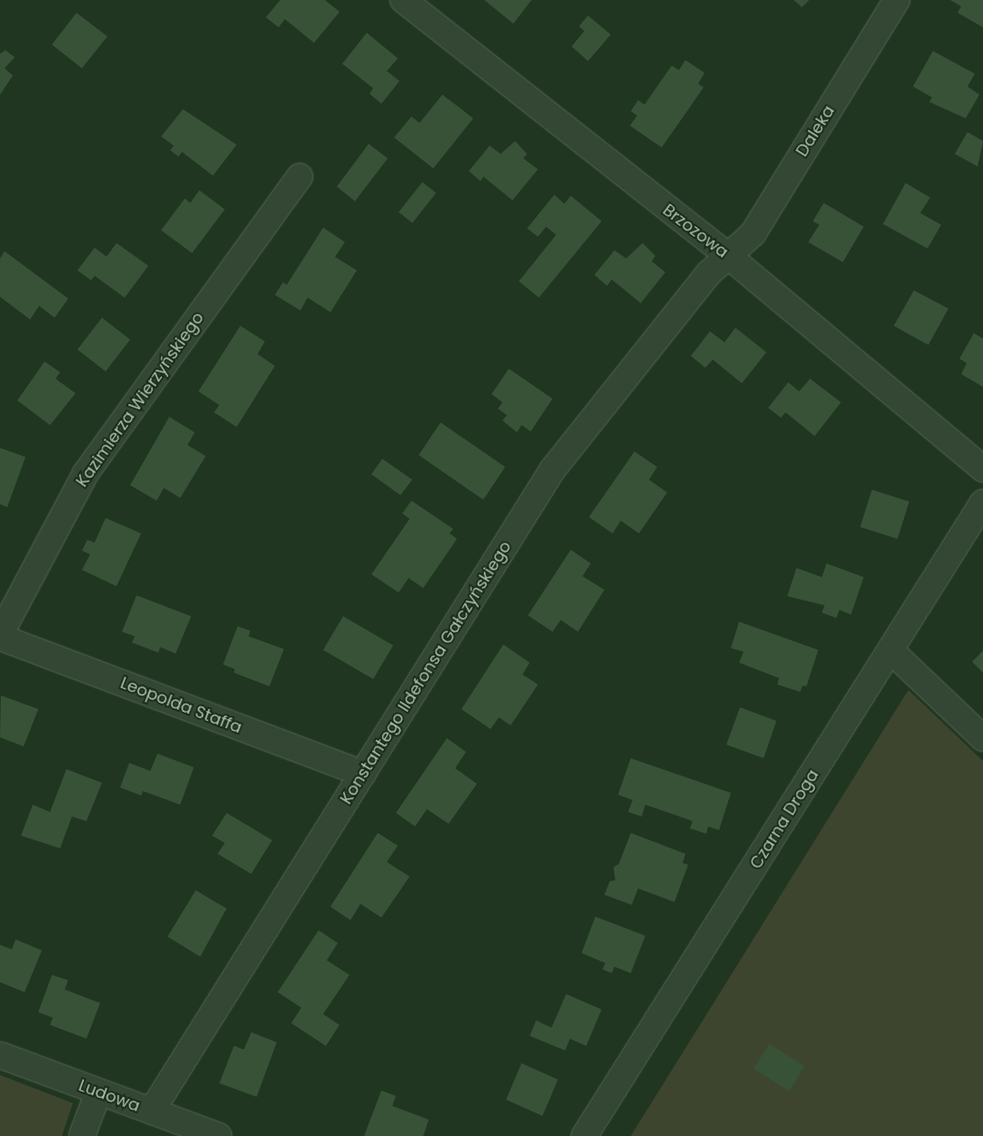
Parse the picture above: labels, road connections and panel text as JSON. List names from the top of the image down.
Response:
{
  "streets": {
    "street": [
      "Daleka",
      "Brzozowa",
      "Kazimierza Wierzyńskiego",
      "Konstantego Ildefonsa Gałczyńskiego",
      "Leopolda Staffa",
      "Czarna Droga",
      "Ludowa"
    ]
  },
  "crossings": [
    ["Daleka", "Brzozowa"],
    ["Daleka", "Konstantego Ildefonsa Gałczyńskiego"],
    ["Brzozowa", "Konstantego Ildefonsa Gałczyńskiego"],
    ["Kazimierza Wierzyńskiego", "Leopolda Staffa"],
    ["Konstantego Ildefonsa Gałczyńskiego", "Leopolda Staffa"],
    ["Konstantego Ildefonsa Gałczyńskiego", "Ludowa"]
  ]
}
